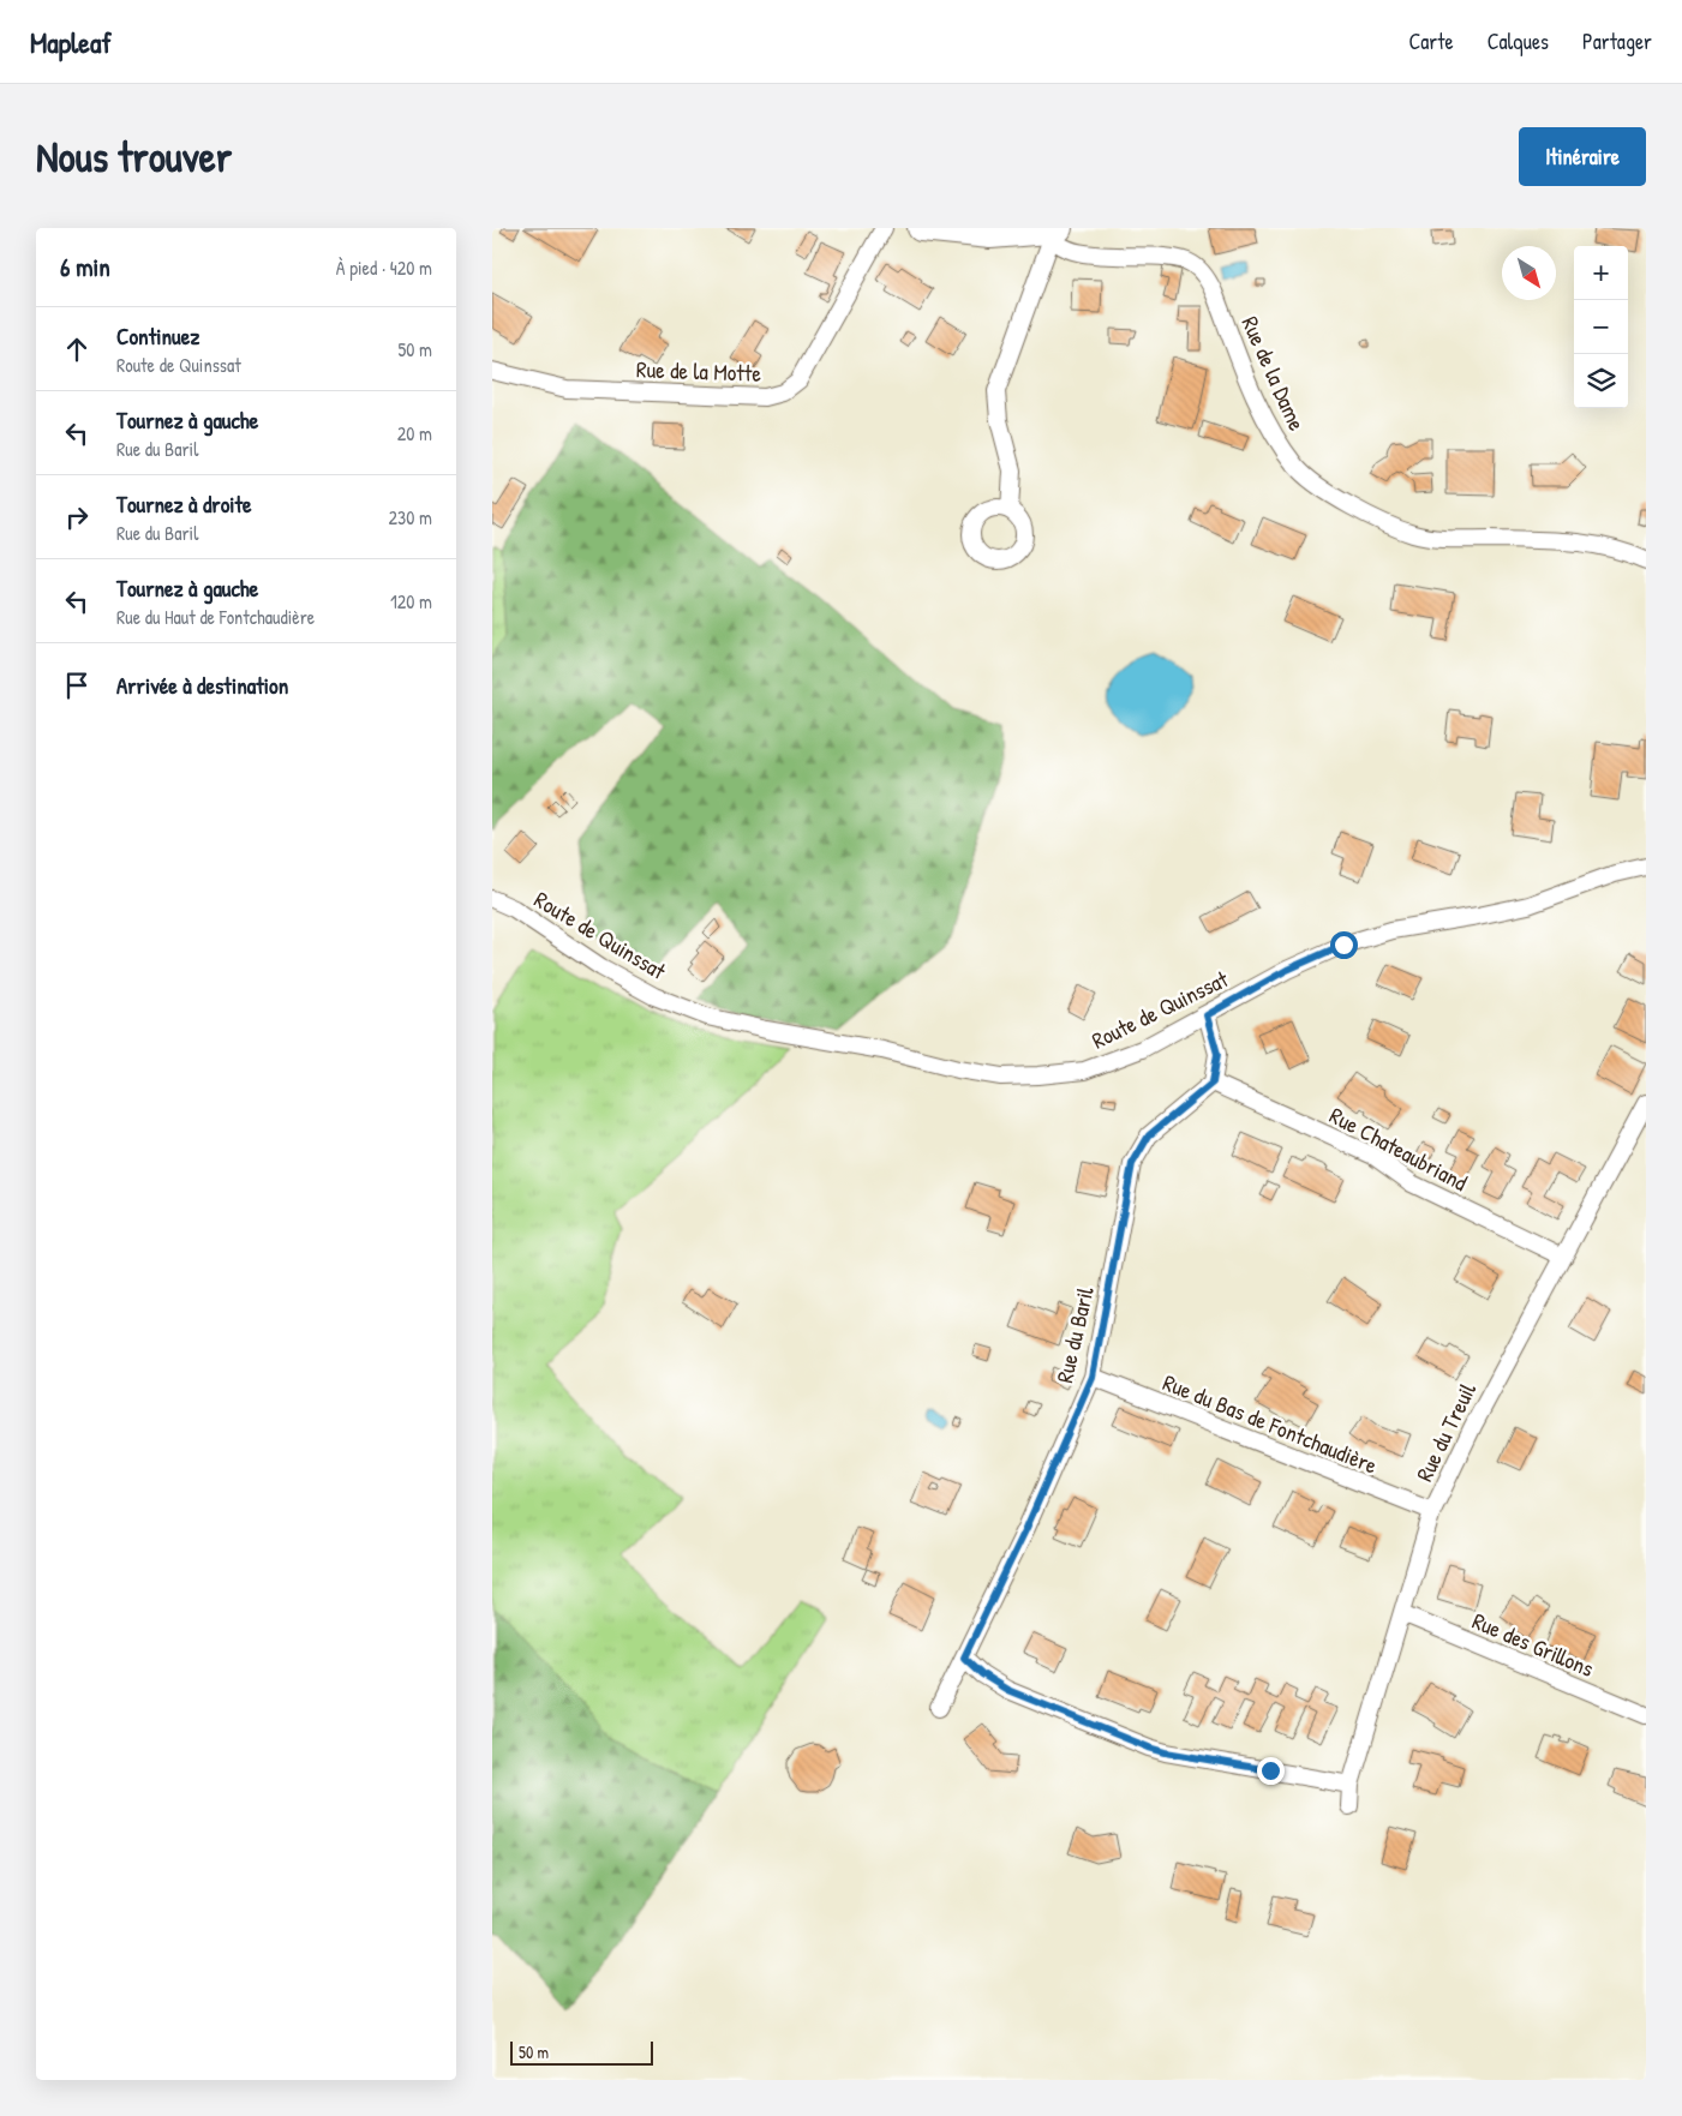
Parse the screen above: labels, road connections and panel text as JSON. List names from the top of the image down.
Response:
{
  "streets": {
    "street": [
      "Rue de la Motte",
      "Rue de la Dame",
      "Route de Quinssat",
      "Rue Chateaubriand",
      "Rue du Baril",
      "Rue du Bas de Fontchaudière",
      "Rue du Treuil",
      "Rue des Grillons"
    ]
  },
  "crossings": [
    ["Rue Chateaubriand", "Rue du Baril"],
    ["Rue Chateaubriand", "Rue du Treuil"],
    ["Rue du Baril", "Rue du Bas de Fontchaudière"],
    ["Rue du Bas de Fontchaudière", "Rue du Treuil"],
    ["Rue du Treuil", "Rue des Grillons"]
  ],
  "scale_bar": "50 m",
  "north": "bottom right",
  "page": {
    "header": "Mapleaf",
    "nav": ["Carte", "Calques", "Partager"],
    "buttons": "Itinéraire",
    "title": "Nous trouver",
    "heading": ["6 min", "À pied · 420 m"],
    "map_buttons": ["+", "−"],
    "list": [
      ["Continuez", "Route de Quinssat", "50 m"],
      ["Tournez à gauche", "Rue du Baril", "20 m"],
      ["Tournez à droite", "Rue du Baril", "230 m"],
      ["Tournez à gauche", "Rue du Haut de Fontchaudière", "120 m"],
      "Arrivée à destination"
    ],
    "scale": "50 m"
  }
}
